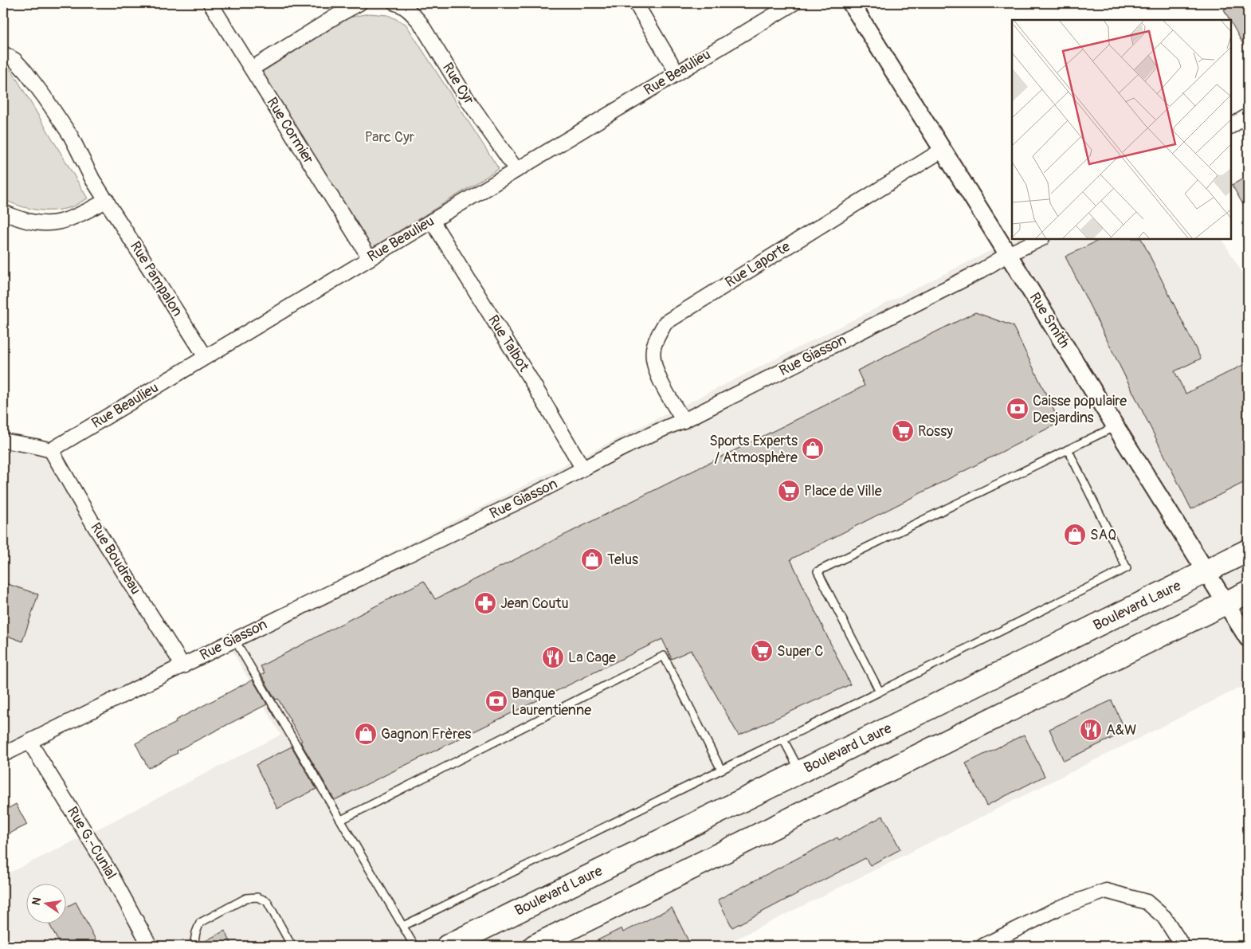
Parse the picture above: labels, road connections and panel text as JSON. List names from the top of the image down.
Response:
{
  "streets": {
    "highway": ["Boulevard Laure"],
    "street": [
      "Rue Beaulieu",
      "Rue Cyr",
      "Rue Cormier",
      "Rue Laporte",
      "Rue Pampalon",
      "Rue Smith",
      "Rue Talbot",
      "Rue Giasson",
      "Rue Boudreau",
      "Rue G.-Cunial"
    ]
  },
  "crossings": [
    ["Rue Beaulieu", "Rue Cyr"],
    ["Rue Beaulieu", "Rue Cormier"],
    ["Rue Beaulieu", "Rue Pampalon"],
    ["Rue Beaulieu", "Rue Talbot"],
    ["Rue Beaulieu", "Rue Boudreau"],
    ["Rue Laporte", "Rue Smith"],
    ["Rue Laporte", "Rue Giasson"],
    ["Rue Smith", "Rue Giasson"],
    ["Rue Smith", "Boulevard Laure"],
    ["Rue Talbot", "Rue Giasson"],
    ["Rue Giasson", "Rue Boudreau"],
    ["Rue Giasson", "Rue G.-Cunial"]
  ],
  "parks": ["Parc Cyr"],
  "places": {
    "bank": ["Caisse populaire Desjardins", "Banque Laurentienne"],
    "supermarket": ["Rossy", "Place de Ville", "Super C"],
    "shop": [
      "Sports Experts / Atmosphère",
      "SAQ",
      "Telus",
      "Gagnon Frères"
    ],
    "pharmacy": ["Jean Coutu"],
    "restaurant": ["La Cage", "A&W"]
  },
  "north": "left"
}
